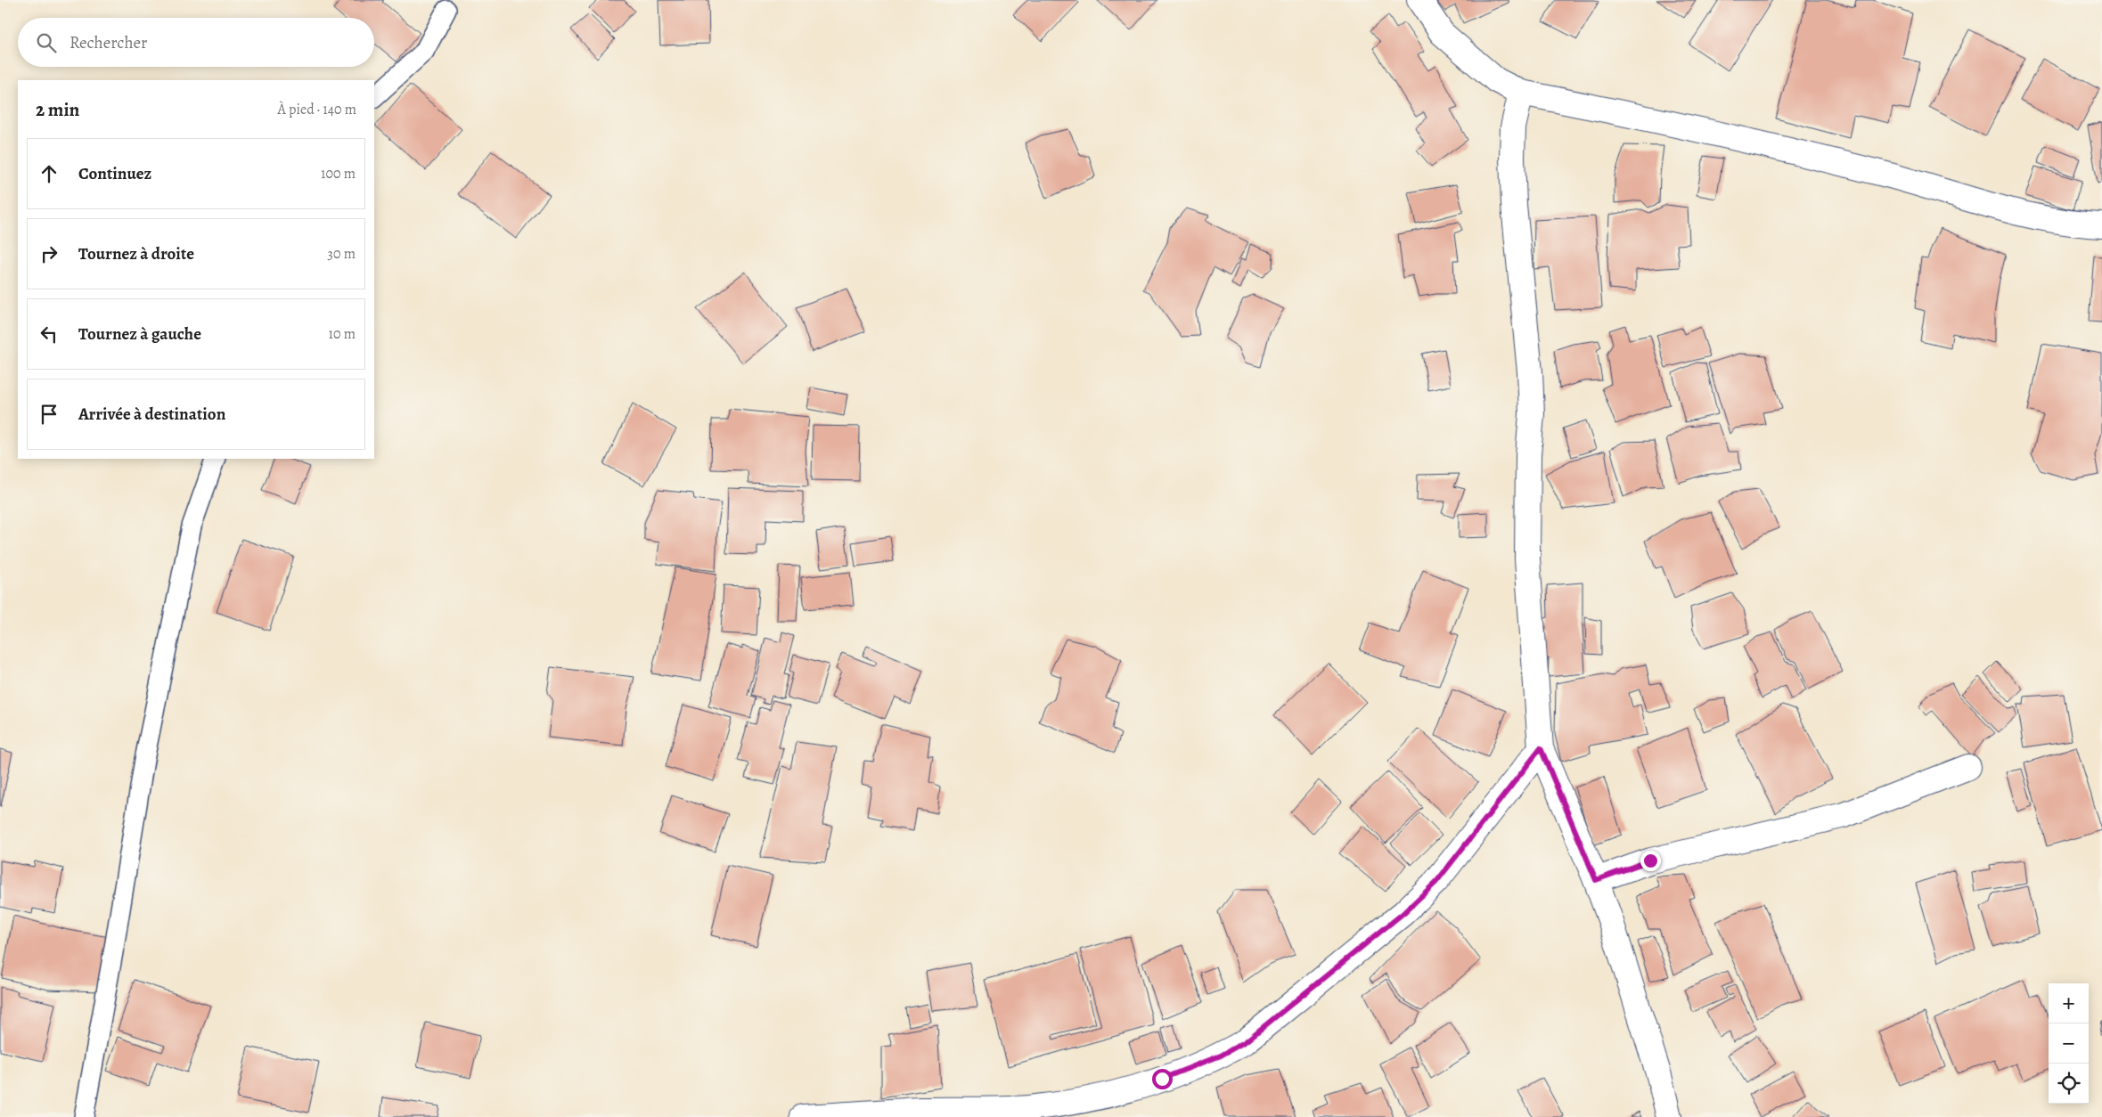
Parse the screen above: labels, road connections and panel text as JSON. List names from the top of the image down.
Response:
{
  "page": {
    "search": "Rechercher",
    "heading": ["2 min", "À pied · 140 m"],
    "list": [
      ["Continuez", "100 m"],
      ["Tournez à droite", "30 m"],
      ["Tournez à gauche", "10 m"],
      "Arrivée à destination"
    ],
    "map_buttons": ["+", "−"]
  }
}
